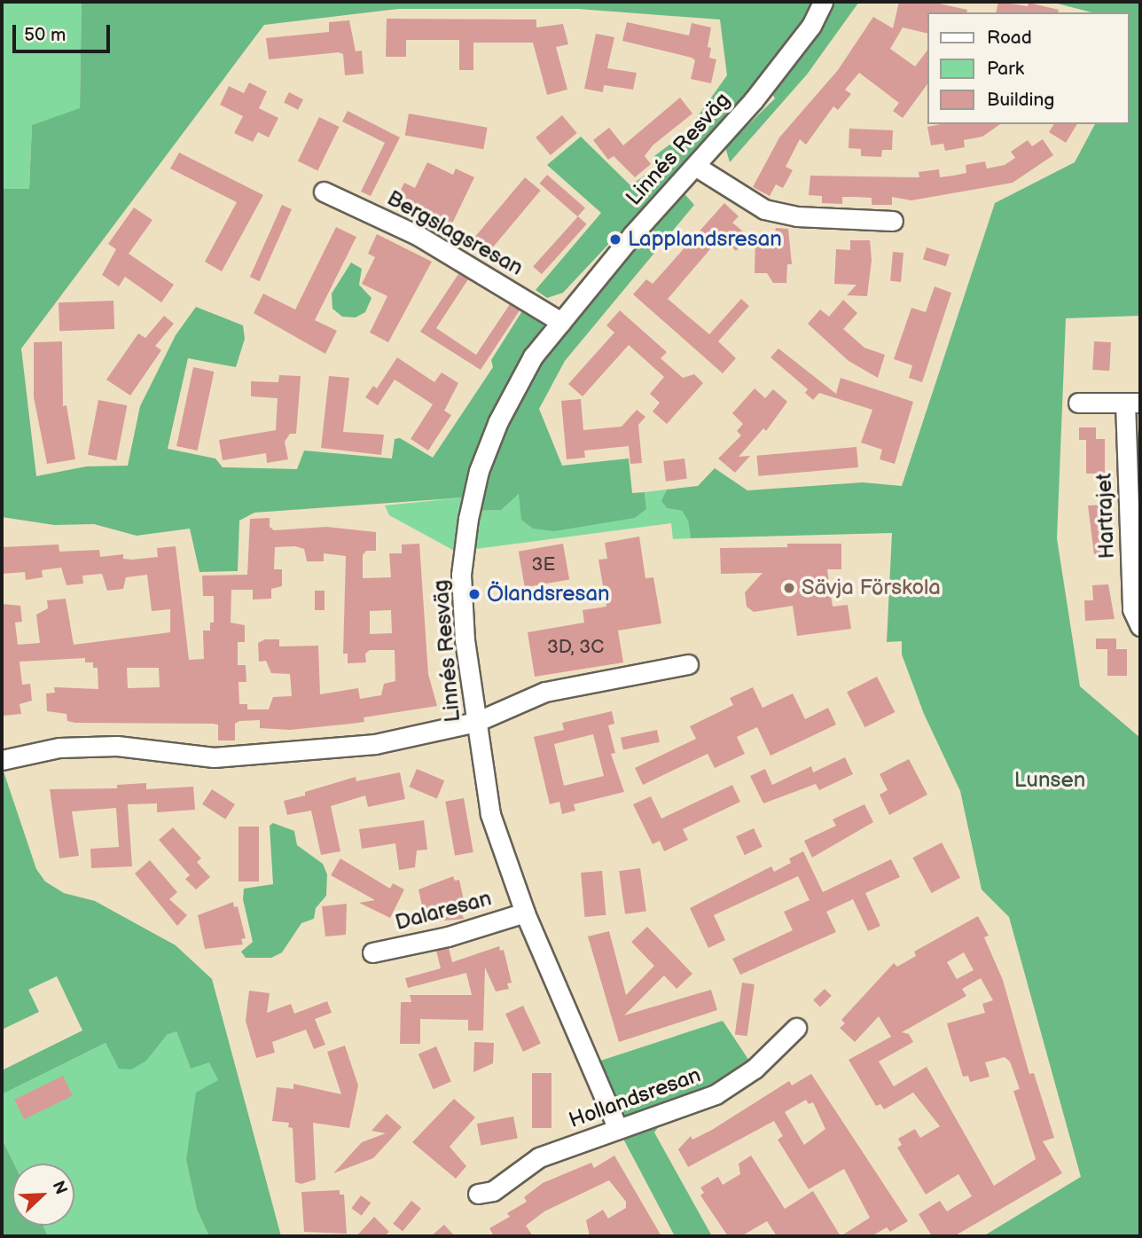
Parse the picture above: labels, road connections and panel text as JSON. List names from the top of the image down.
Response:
{
  "streets": {
    "street": [
      "Linnés Resväg",
      "Bergslagsresan",
      "Hartrajet",
      "Dalaresan",
      "Hollandsresan"
    ]
  },
  "crossings": [
    ["Linnés Resväg", "Bergslagsresan"],
    ["Linnés Resväg", "Dalaresan"],
    ["Linnés Resväg", "Hollandsresan"]
  ],
  "parks": ["Lunsen"],
  "places": ["Lapplandsresan", "Sävja Förskola", "Ölandsresan"],
  "house_numbers": ["3E", "3D, 3C"],
  "legend": ["Road", "Park", "Building"],
  "scale_bar": "50 m",
  "north": "top right"
}
